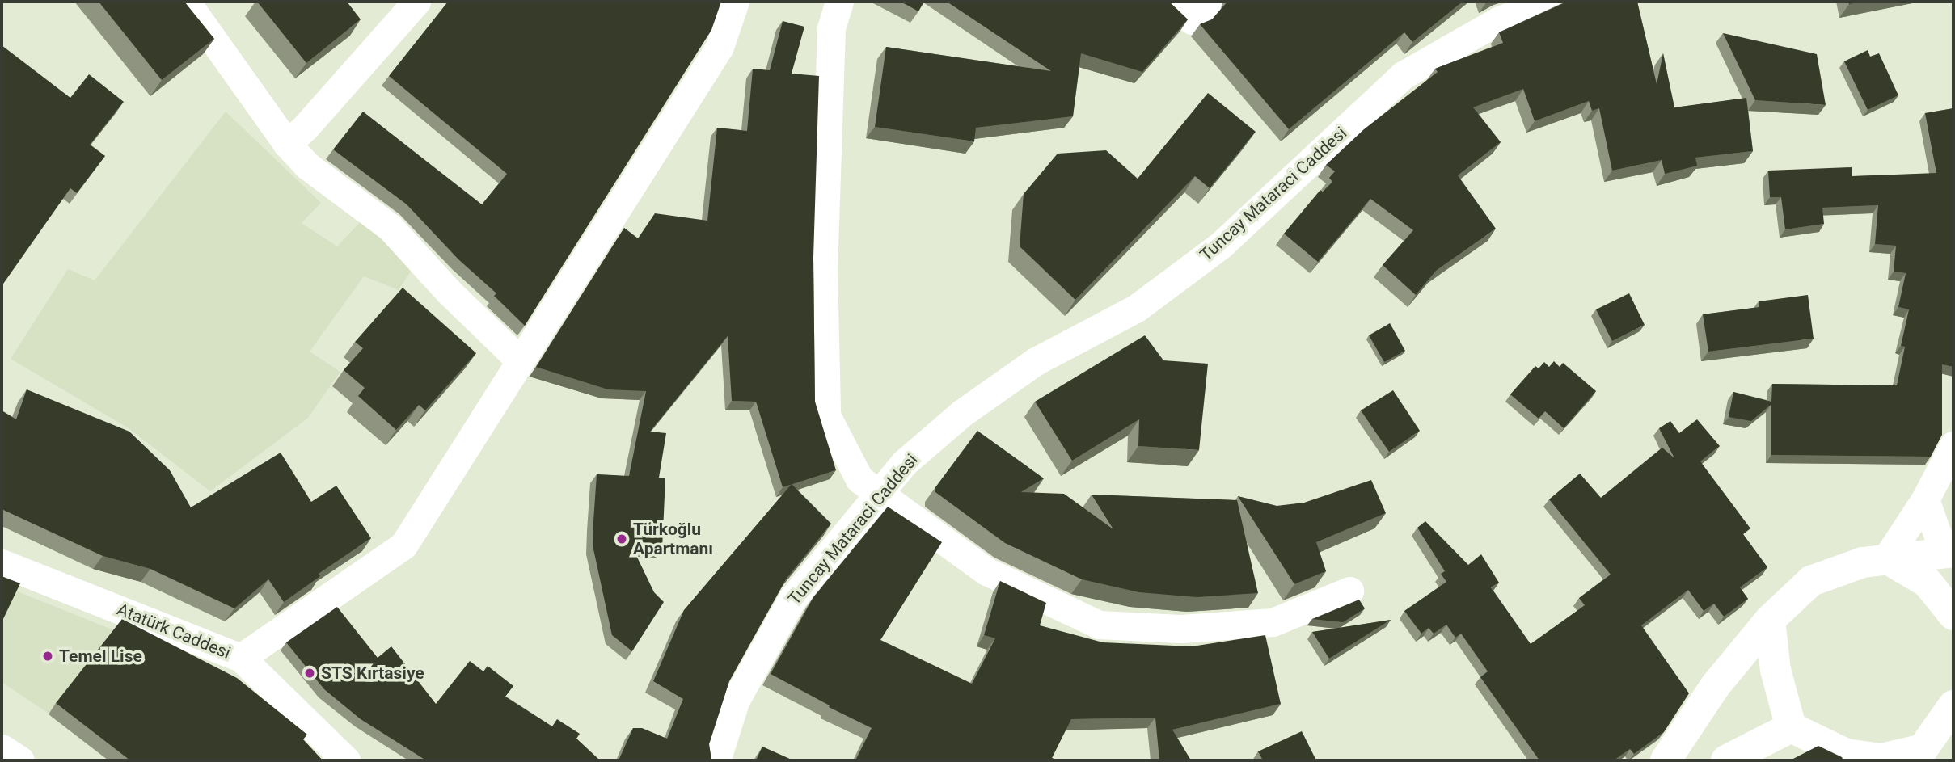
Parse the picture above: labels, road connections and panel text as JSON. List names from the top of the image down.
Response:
{
  "streets": {
    "street": ["Tuncay Mataraci Caddesi", "Atatürk Caddesi"]
  },
  "places": ["Türkoğlu Apartmanı", "Temel Lise", "STS Kırtasiye"]
}
